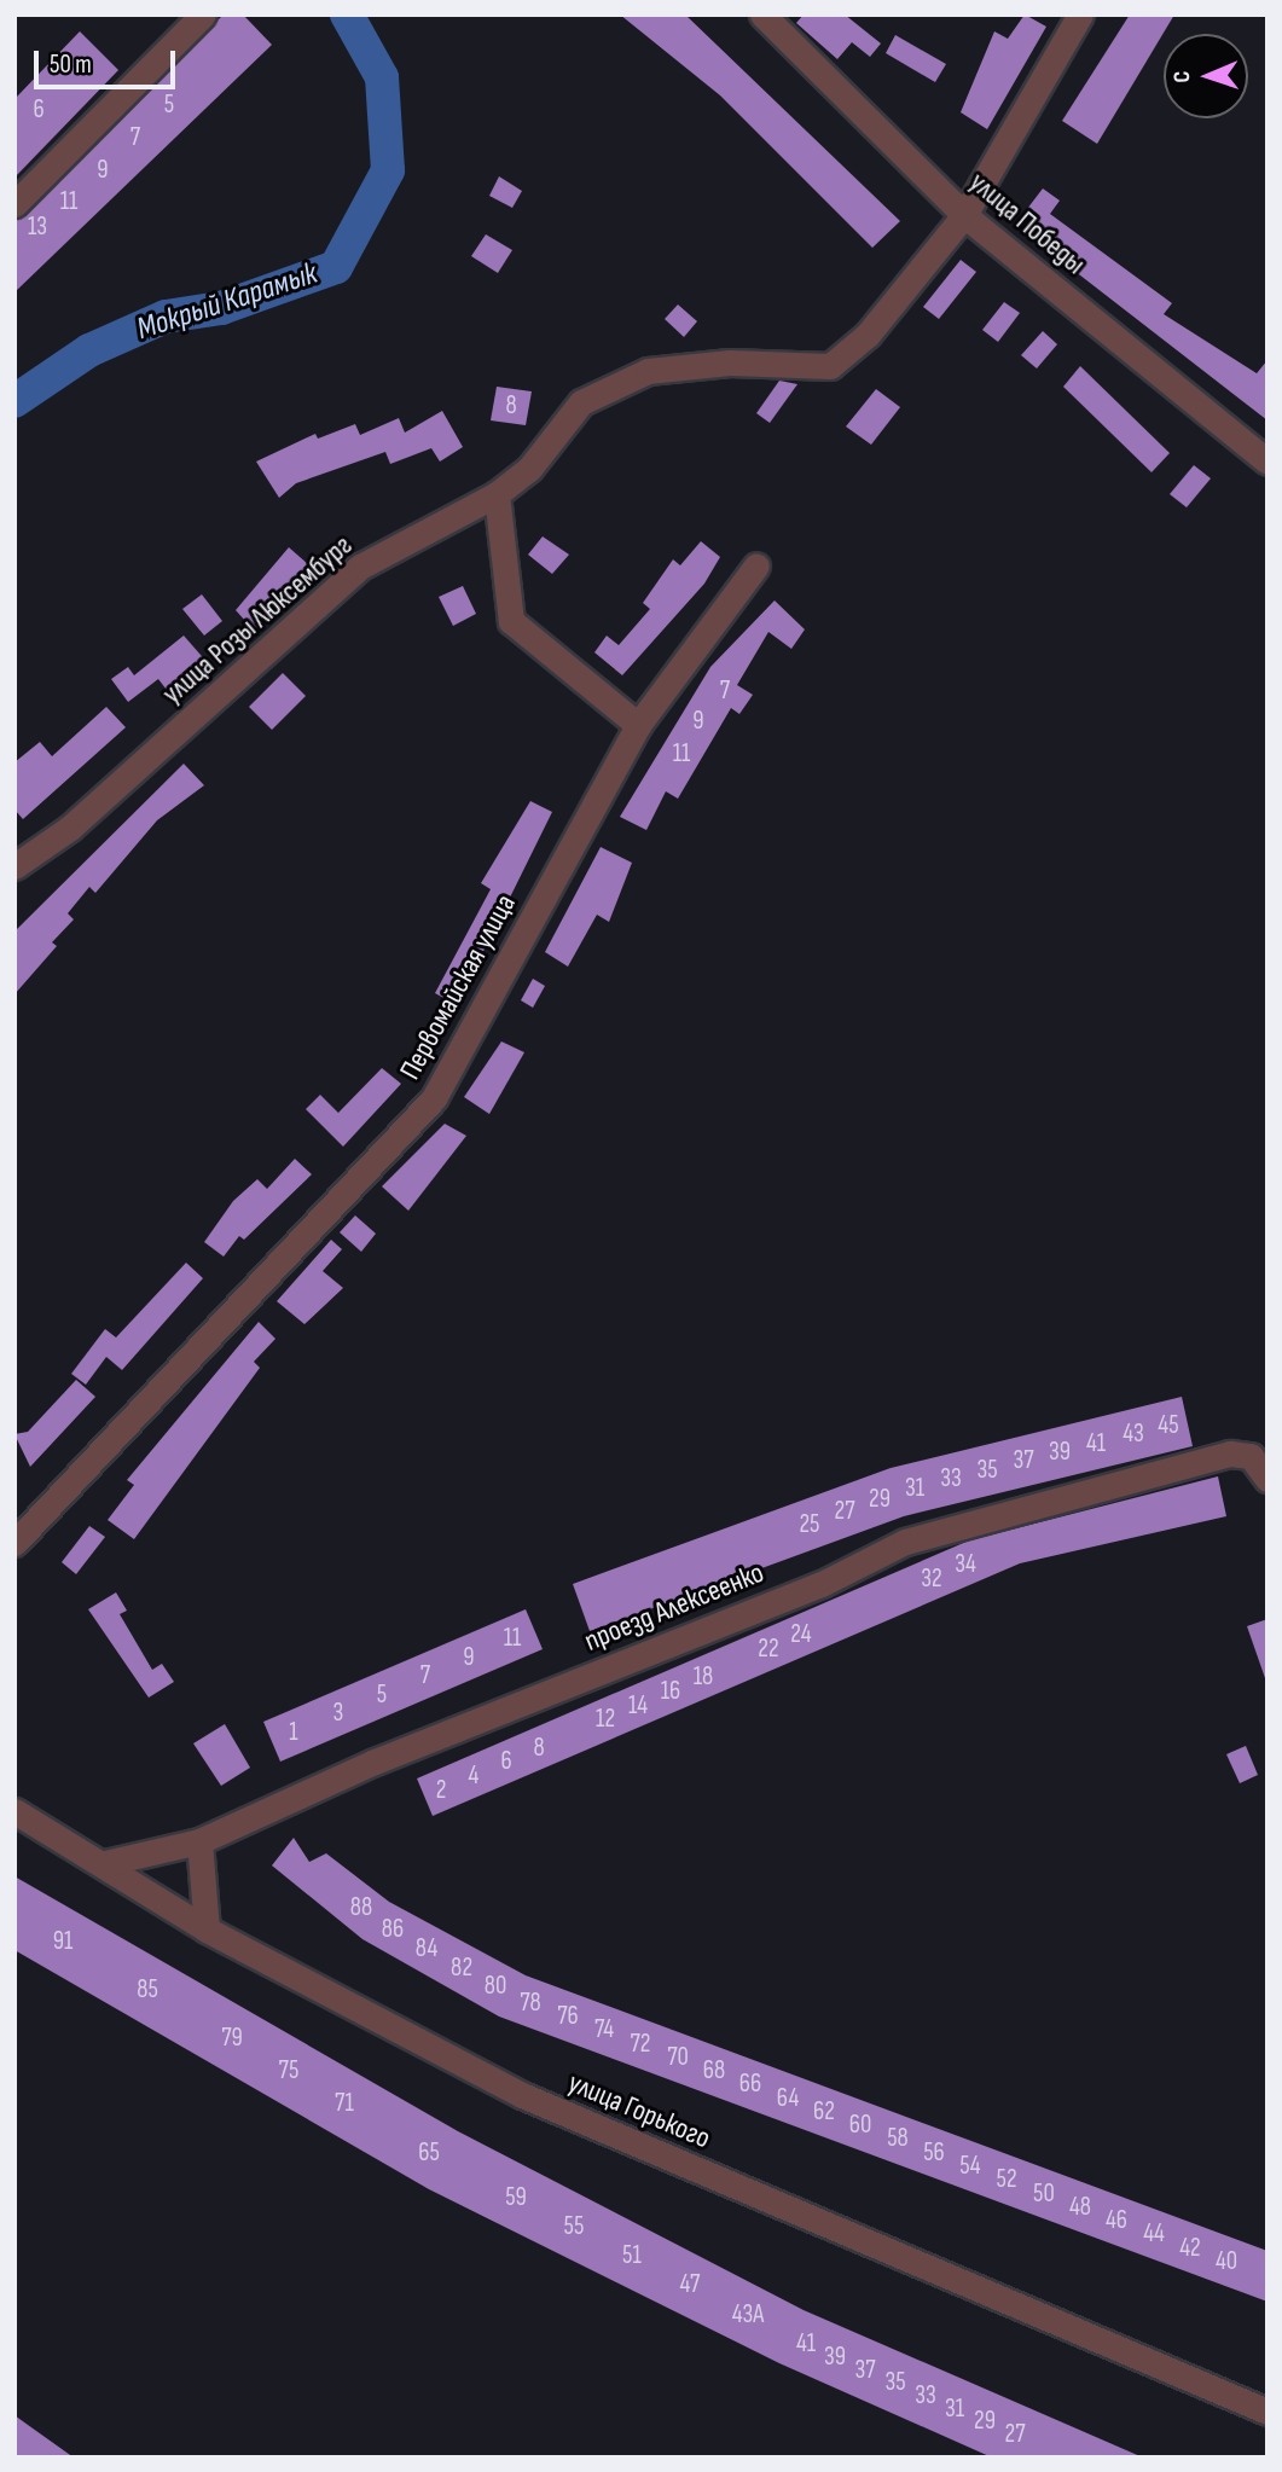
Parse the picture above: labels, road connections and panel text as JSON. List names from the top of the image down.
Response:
{
  "streets": {
    "street": [
      "улица Победы",
      "улица Розы Люксембург",
      "Первомайская улица",
      "проезд Алексеенко",
      "улица Горького"
    ]
  },
  "crossings": [
    ["улица Победы", "улица Розы Люксембург"],
    ["проезд Алексеенко", "улица Горького"]
  ],
  "water": ["Мокрый Карамык"],
  "house_numbers": [
    "5",
    "6",
    "7",
    "9",
    "11",
    "13",
    "8",
    "7",
    "9",
    "11",
    "45",
    "43",
    "41",
    "39",
    "37",
    "35",
    "33",
    "31",
    "29",
    "27",
    "25",
    "34",
    "32",
    "24",
    "11",
    "22",
    "9",
    "7",
    "18",
    "16",
    "5",
    "14",
    "3",
    "12",
    "1",
    "8",
    "6",
    "4",
    "2",
    "88",
    "86",
    "91",
    "84",
    "82",
    "80",
    "85",
    "78",
    "76",
    "74",
    "79",
    "72",
    "70",
    "75",
    "68",
    "66",
    "64",
    "71",
    "62",
    "60",
    "58",
    "65",
    "56",
    "54",
    "52",
    "50",
    "59",
    "48",
    "46",
    "55",
    "44",
    "42",
    "51",
    "40",
    "47",
    "43А",
    "41",
    "39",
    "37",
    "35",
    "33",
    "31",
    "29",
    "27"
  ],
  "scale_bar": "50 m",
  "north": "left"
}
